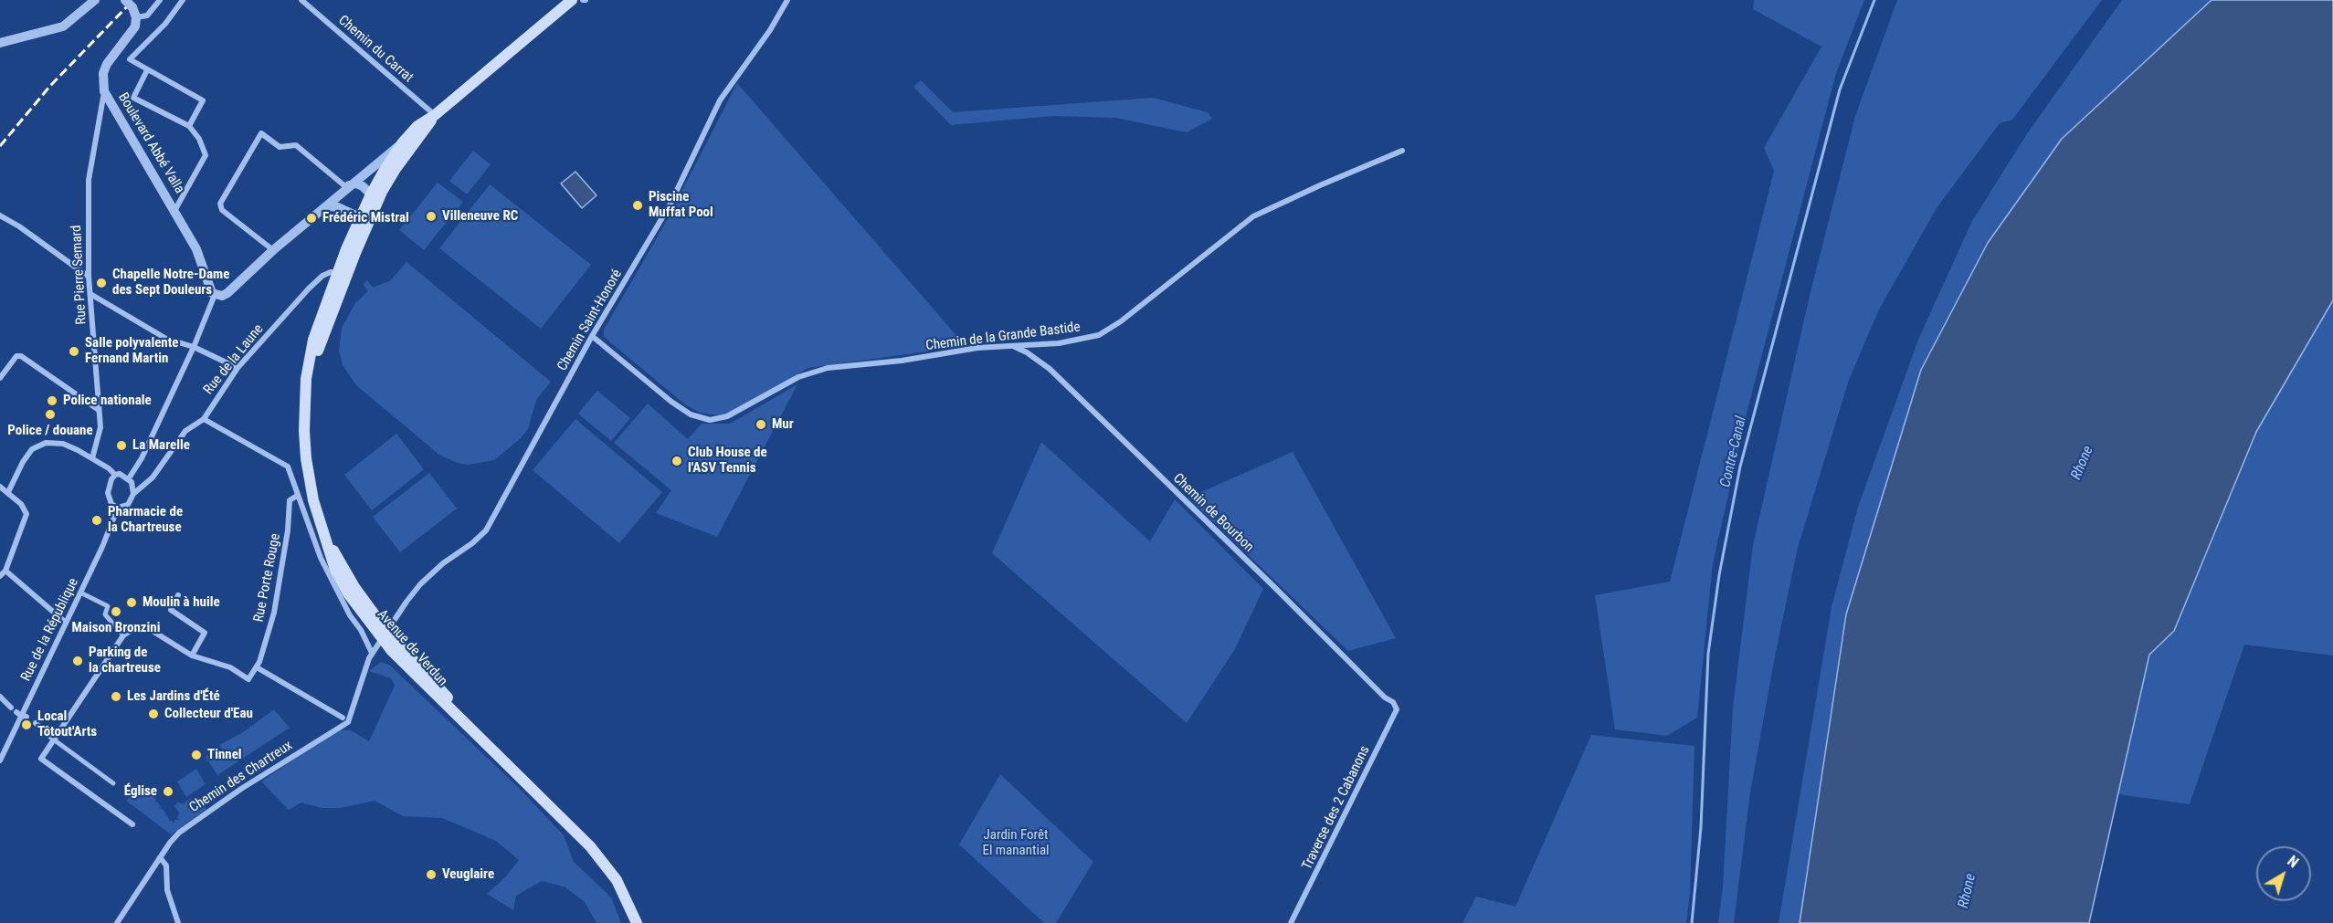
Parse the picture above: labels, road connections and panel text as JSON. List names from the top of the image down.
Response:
{
  "streets": {
    "main road": ["Avenue de Verdun"],
    "street": [
      "Chemin du Carrat",
      "Boulevard Abbé Valla",
      "Rue Pierre Semard",
      "Chemin Saint-Honoré",
      "Chemin de la Grande Bastide",
      "Rue de la Laune",
      "Chemin de Bourbon",
      "Rue Porte Rouge",
      "Rue de la République",
      "Chemin des Chartreux",
      "Traverse des 2 Cabanons"
    ]
  },
  "crossings": [
    ["Boulevard Abbé Valla", "Rue Pierre Semard"],
    ["Chemin Saint-Honoré", "Chemin de la Grande Bastide"],
    ["Chemin Saint-Honoré", "Avenue de Verdun"],
    ["Chemin Saint-Honoré", "Chemin des Chartreux"],
    ["Chemin de la Grande Bastide", "Chemin de Bourbon"],
    ["Rue de la Laune", "Rue de la République"],
    ["Rue de la Laune", "Avenue de Verdun"],
    ["Chemin de Bourbon", "Traverse des 2 Cabanons"],
    ["Avenue de Verdun", "Chemin des Chartreux"]
  ],
  "water": ["Contre-Canal", "Rhone"],
  "parks": ["Jardin Forêt El manantial"],
  "places": [
    "Piscine Muffat Pool",
    "Villeneuve RC",
    "Frédéric Mistral",
    "Chapelle Notre-Dame des Sept Douleurs",
    "Salle polyvalente Fernand Martin",
    "Police nationale",
    "Police / douane",
    "Mur",
    "La Marelle",
    "Club House de l'ASV Tennis",
    "Pharmacie de la Chartreuse",
    "Moulin à huile",
    "Maison Bronzini",
    "Parking de la chartreuse",
    "Les Jardins d'Été",
    "Collecteur d'Eau",
    "Local Tôtout'Arts",
    "Tinnel",
    "Église",
    "Veuglaire"
  ],
  "north": "top right"
}
